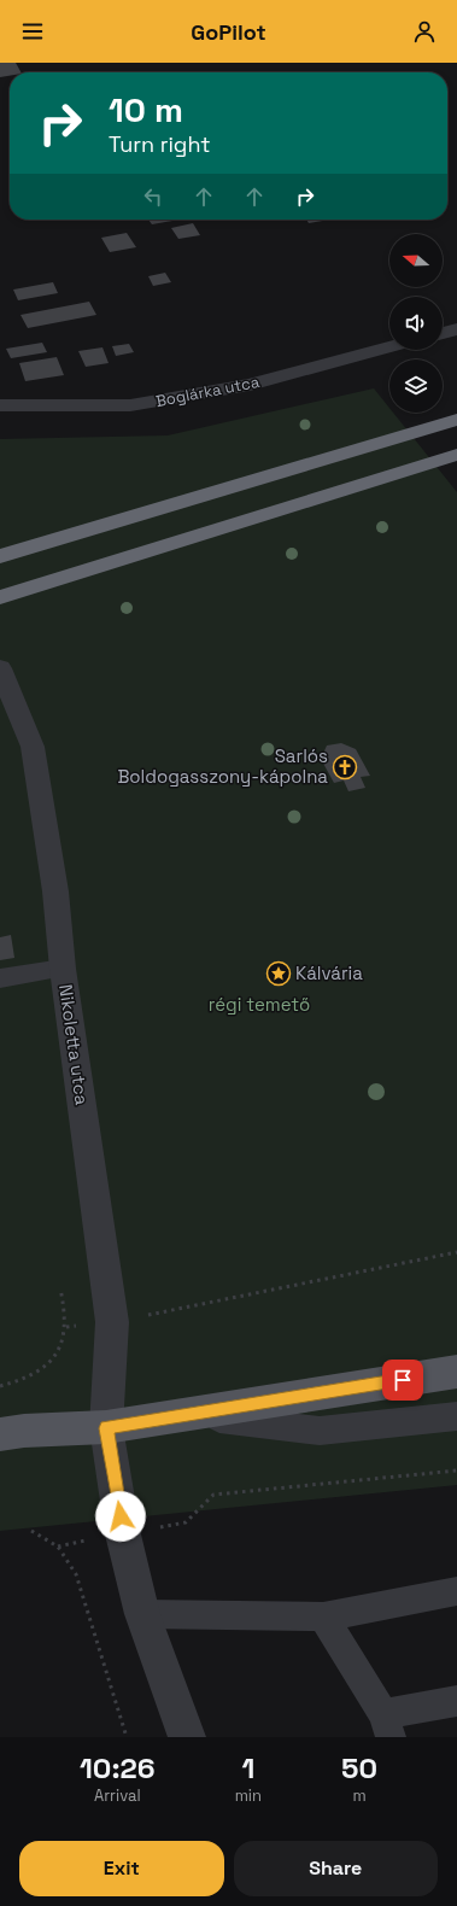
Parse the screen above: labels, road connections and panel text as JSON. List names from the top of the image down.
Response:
{
  "streets": {
    "street": ["Boglárka utca", "Nikoletta utca"]
  },
  "parks": ["régi temető"],
  "places": {
    "church": ["Sarlós Boldogasszony-kápolna"],
    "place": ["Kálvária"]
  },
  "north": "left",
  "page": {
    "header": "GoPilot",
    "turn": ["10 m", "Turn right"],
    "eta": [
      "10:26",
      "Arrival",
      "1",
      "min",
      "50",
      "m"
    ],
    "buttons": ["Exit", "Share"]
  }
}
